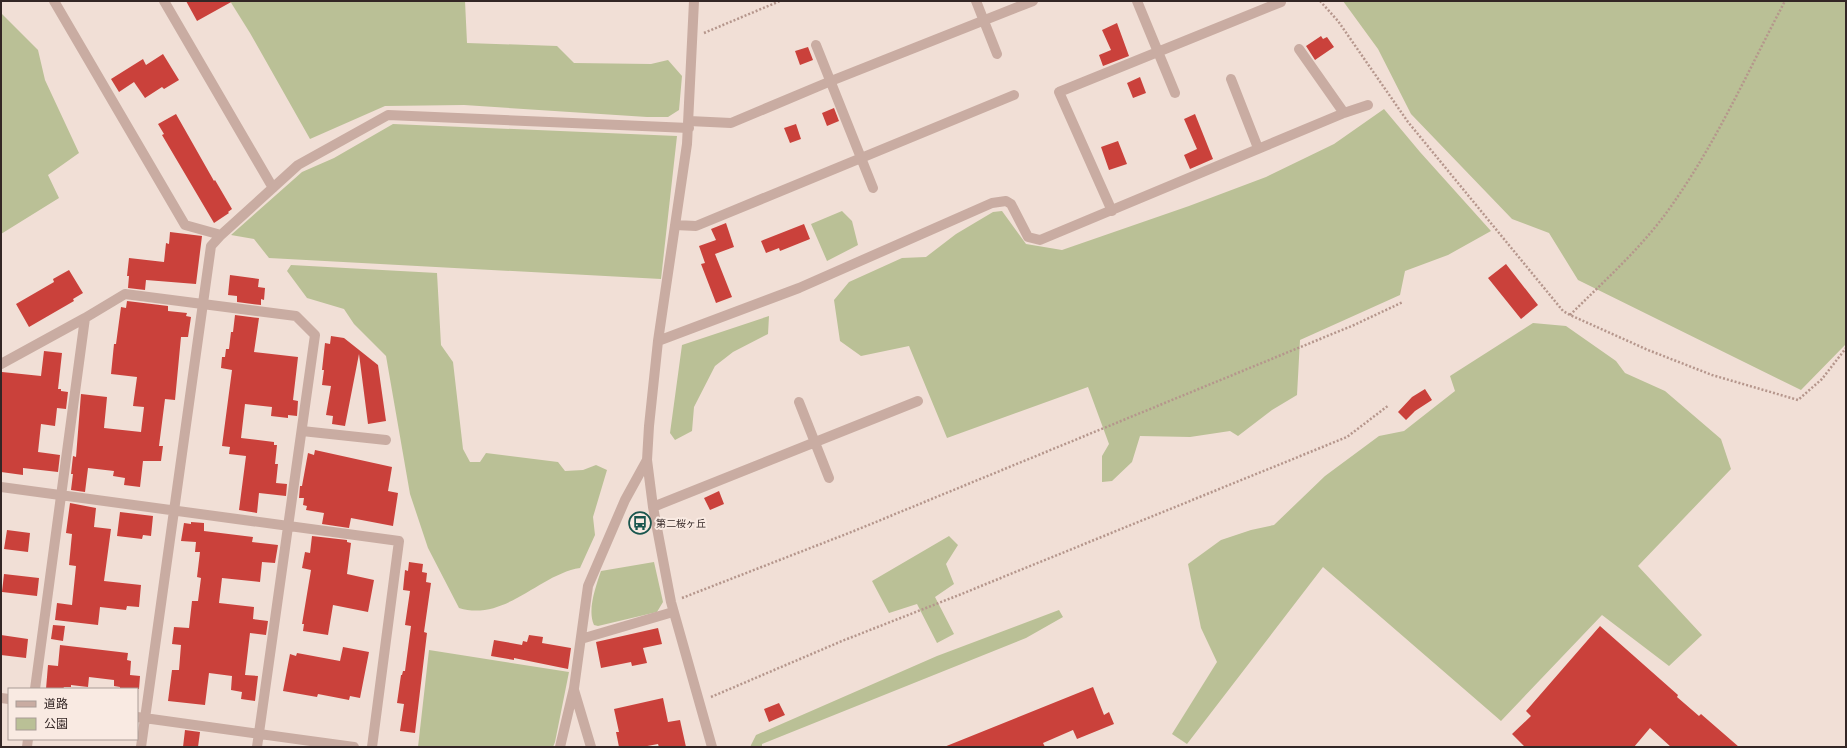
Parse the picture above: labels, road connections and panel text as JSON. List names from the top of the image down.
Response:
{
  "places": {
    "bus stop": ["第二桜ヶ丘"]
  },
  "legend": ["道路", "公園"]
}
